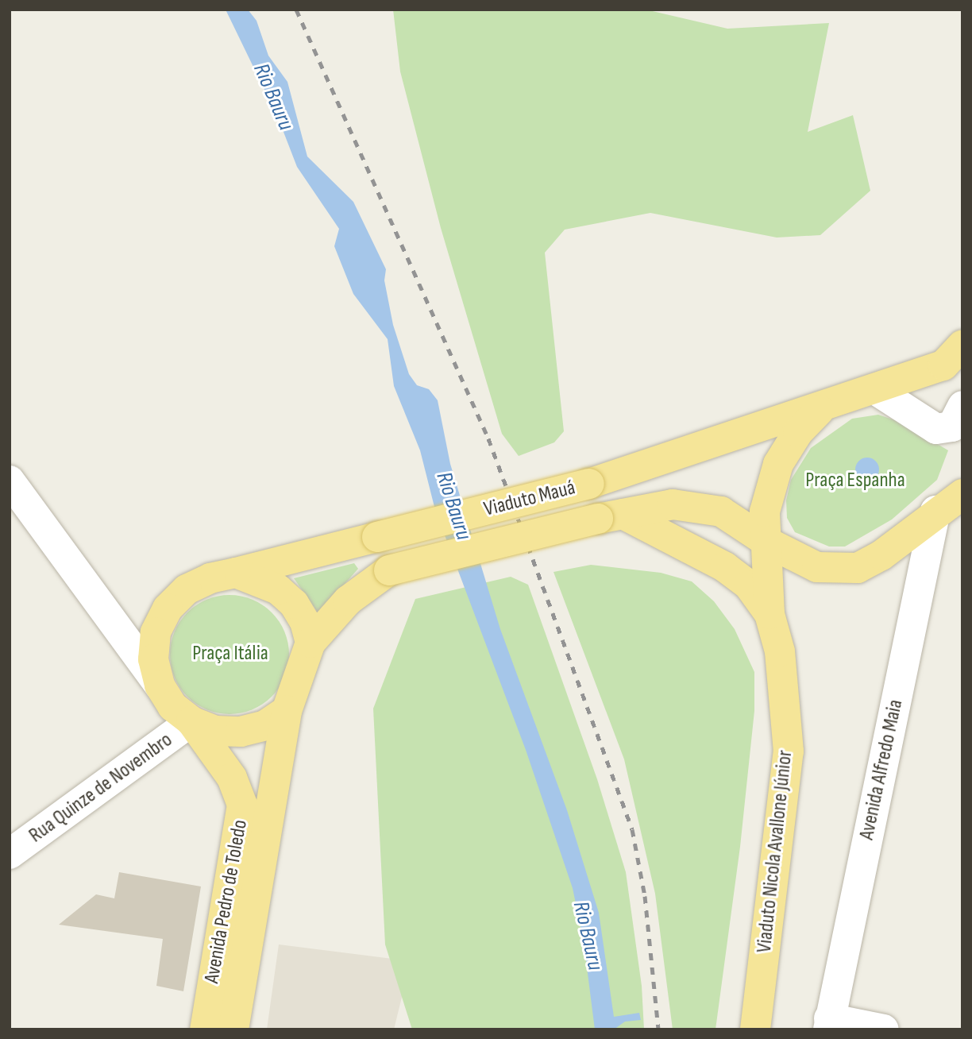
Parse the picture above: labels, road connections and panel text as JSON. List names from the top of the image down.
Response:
{
  "streets": {
    "main road": ["Viaduto Mauá", "Viaduto Nicola Avallone Júnior", "Avenida Pedro de Toledo"],
    "street": ["Avenida Alfredo Maia", "Rua Quinze de Novembro"]
  },
  "crossings": [
    ["Viaduto Mauá", "Rua Quinze de Novembro"],
    ["Viaduto Mauá", "Avenida Pedro de Toledo"],
    ["Rua Quinze de Novembro", "Avenida Pedro de Toledo"]
  ],
  "water": ["Rio Bauru"],
  "parks": ["Praça Espanha", "Praça Itália"]
}
